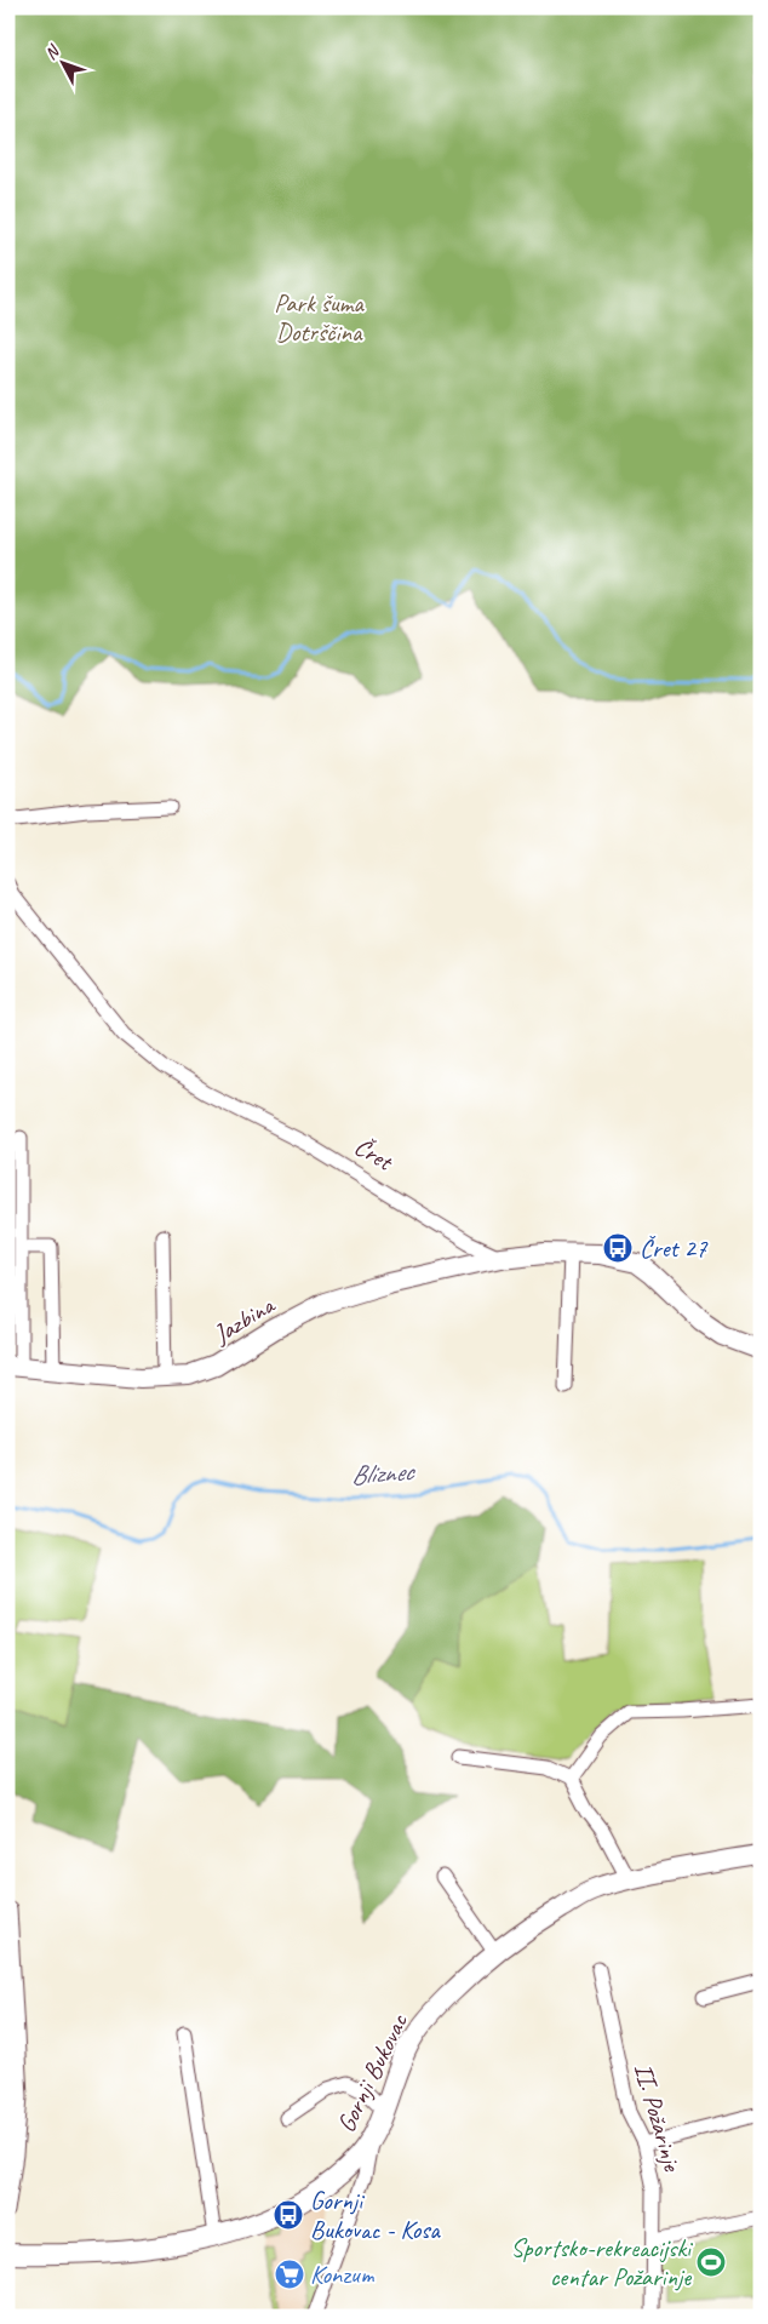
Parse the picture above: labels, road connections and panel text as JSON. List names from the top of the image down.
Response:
{
  "streets": {
    "street": [
      "Čret",
      "Jazbina",
      "Gornji Bukovac",
      "II. Požarinje"
    ]
  },
  "crossings": [
    ["Čret", "Jazbina"]
  ],
  "water": ["Bliznec"],
  "parks": ["Park šuma Dotrščina"],
  "places": {
    "bus stop": ["Čret 27", "Gornji Bukovac - Kosa"],
    "sports": ["Sportsko-rekreacijski centar Požarinje"],
    "supermarket": ["Konzum"]
  },
  "north": "top left"
}
